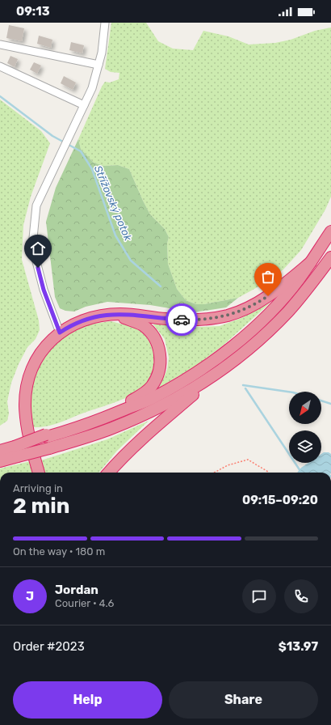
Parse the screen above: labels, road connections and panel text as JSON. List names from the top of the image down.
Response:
{
  "water": ["Střížovský potok"],
  "north": "bottom left",
  "page": {
    "status": "09:13",
    "heading": ["2 min", "Arriving in", "09:15–09:20"],
    "panel": [
      "Jordan",
      "Courier · 4.6",
      "Order #2023",
      "$13.97"
    ],
    "bar": "On the way · 180 m",
    "round": "J",
    "buttons": ["Help", "Share"]
  }
}
